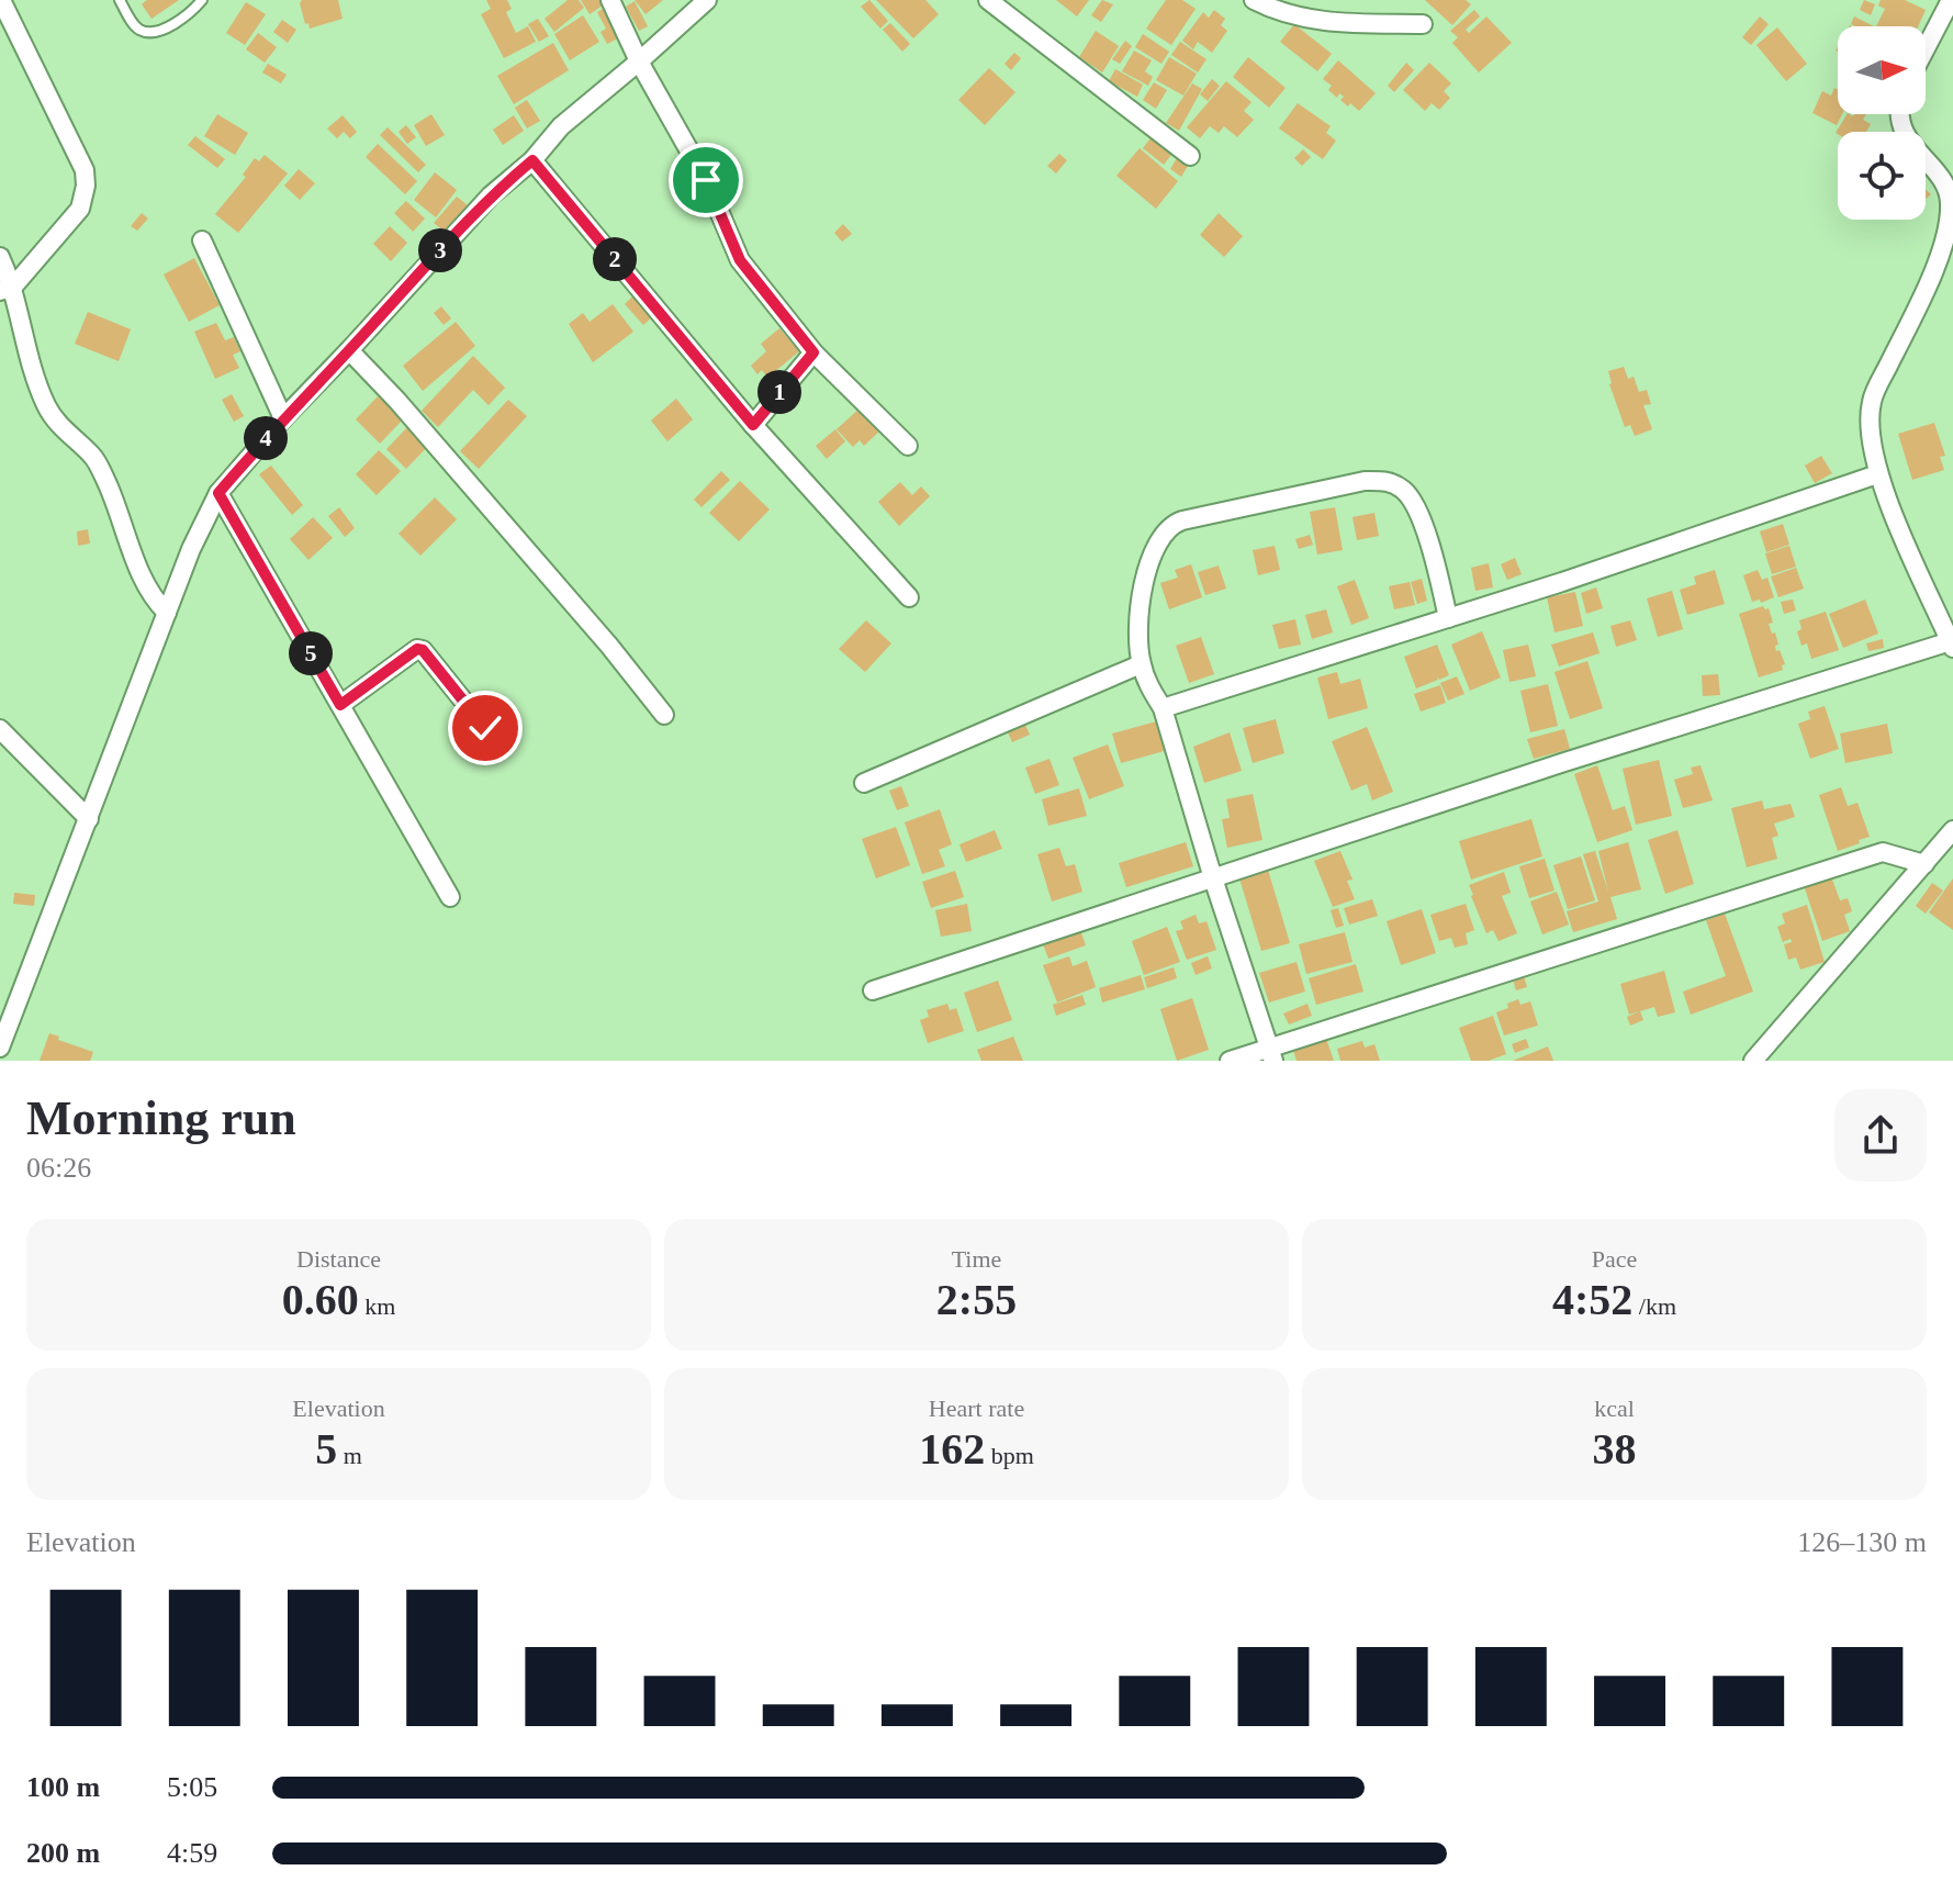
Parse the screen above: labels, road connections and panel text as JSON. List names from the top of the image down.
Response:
{
  "north": "right",
  "page": {
    "pins": [
      "3",
      "2",
      "1",
      "4",
      "5"
    ],
    "heading": ["Morning run", "06:26"],
    "stats": [
      ["Distance", "0.60 km"],
      ["Time", "2:55"],
      ["Pace", "4:52 /km"],
      ["Elevation", "5 m"],
      ["Heart rate", "162 bpm"],
      ["kcal", "38"]
    ],
    "chart": ["Elevation", "126–130 m"],
    "list": [
      {
        "name": "100 m",
        "note": "5:05"
      },
      {
        "name": "200 m",
        "note": "4:59"
      }
    ]
  }
}
